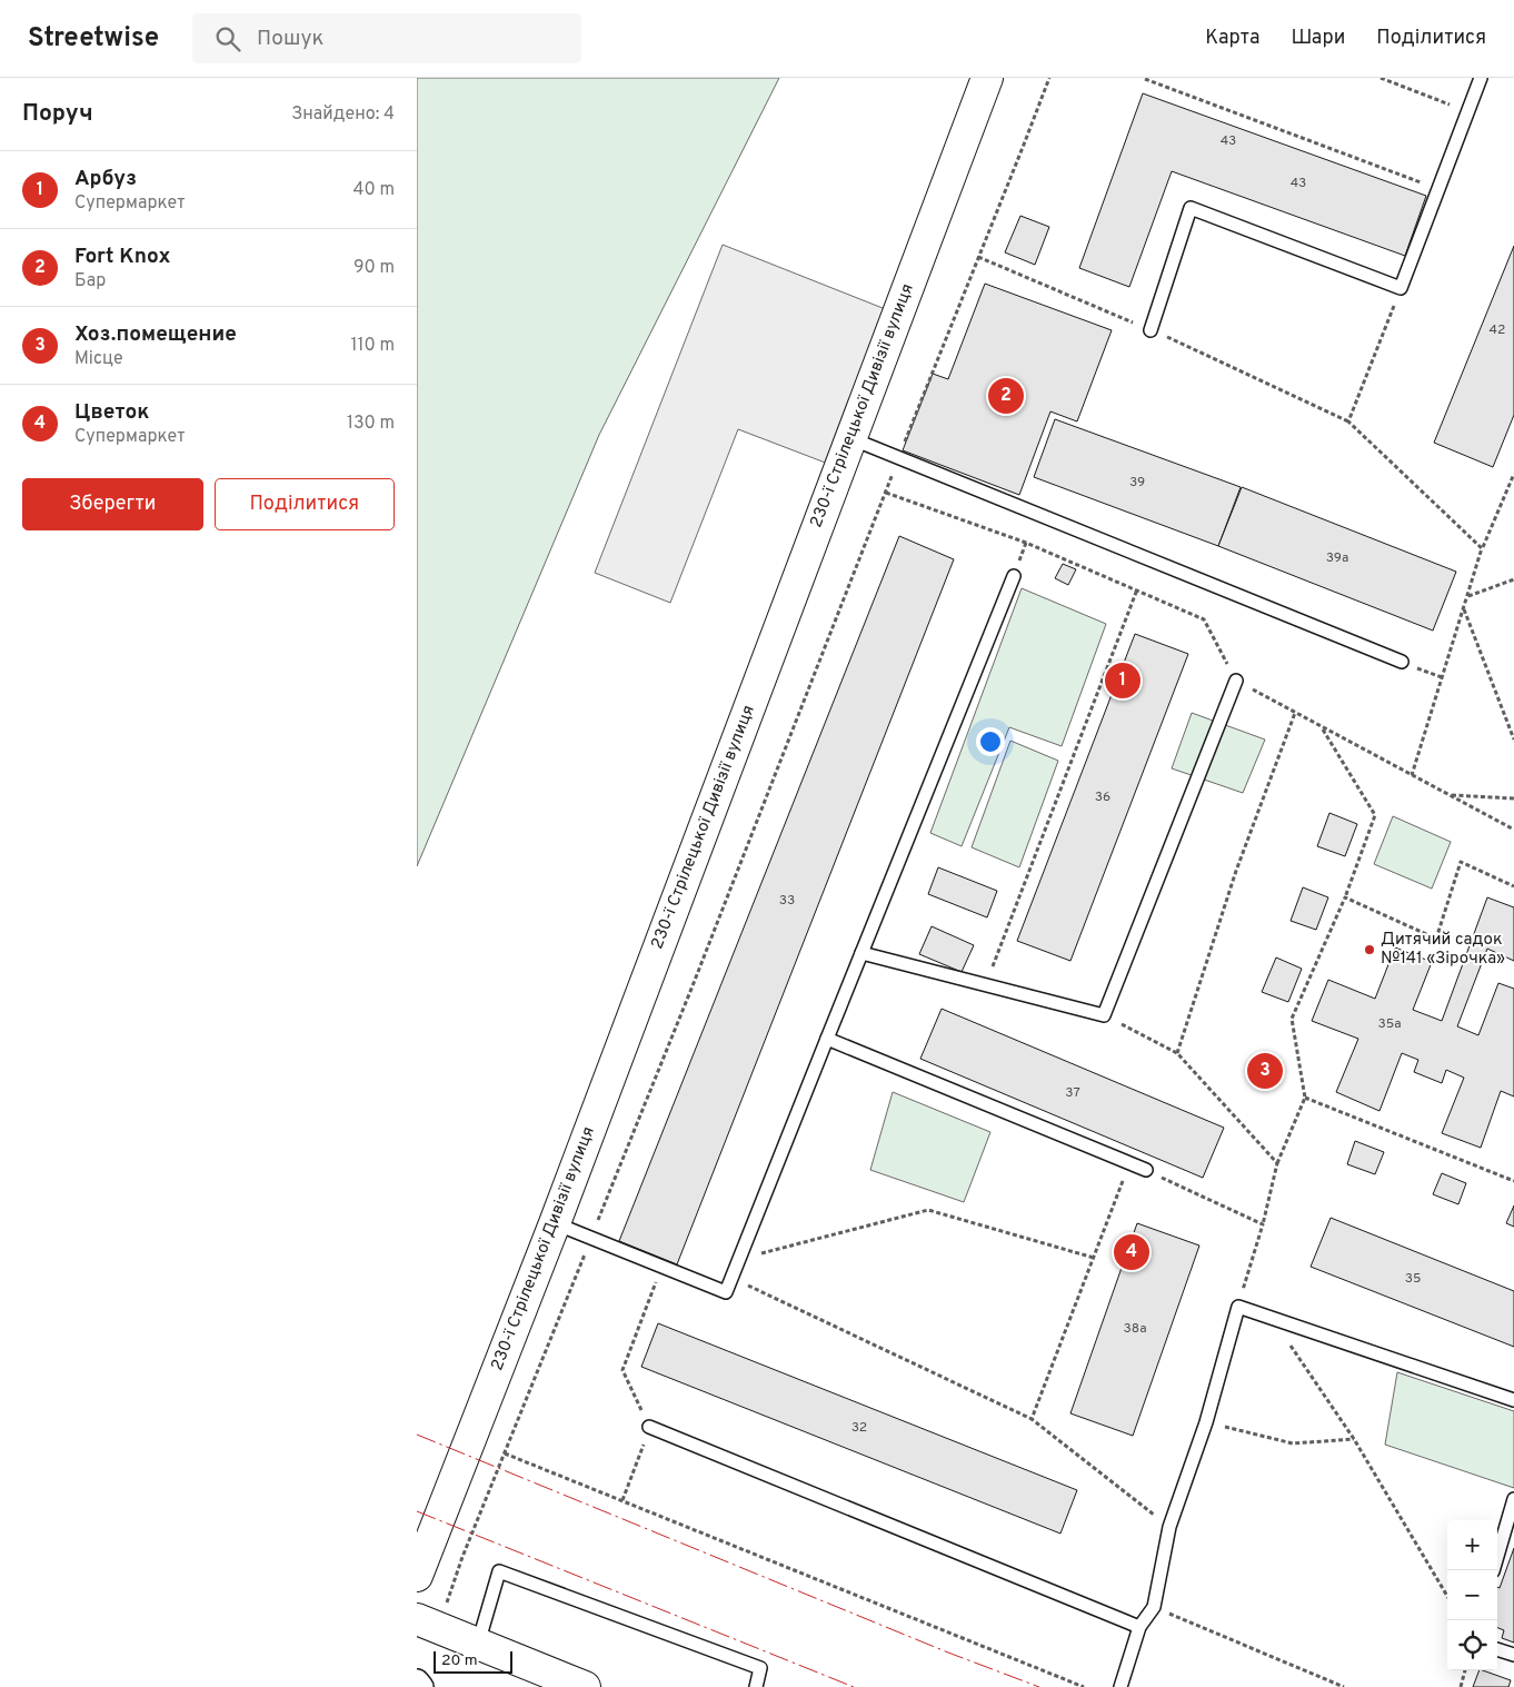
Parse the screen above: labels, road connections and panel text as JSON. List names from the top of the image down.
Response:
{
  "streets": {
    "street": ["230-ї Стрілецької Дивізії вулиця"]
  },
  "places": ["Дитячий садок №141 «Зiрочка»"],
  "house_numbers": [
    "43",
    "43",
    "42",
    "39",
    "39а",
    "36",
    "33",
    "35а",
    "37",
    "35",
    "38а",
    "32"
  ],
  "scale_bar": "20 m",
  "page": {
    "header": "Streetwise",
    "search": "Пошук",
    "nav": ["Карта", "Шари", "Поділитися"],
    "heading": ["Поруч", "Знайдено: 4"],
    "list": [
      {
        "mark": "1",
        "name": "Арбуз",
        "note": "Супермаркет",
        "value": "40 m"
      },
      {
        "mark": "2",
        "name": "Fort Knox",
        "note": "Бар",
        "value": "90 m"
      },
      {
        "mark": "3",
        "name": "Хоз.помещение",
        "note": "Місце",
        "value": "110 m"
      },
      {
        "mark": "4",
        "name": "Цветок",
        "note": "Супермаркет",
        "value": "130 m"
      }
    ],
    "pins": [
      "2",
      "1",
      "3",
      "4"
    ],
    "buttons": ["Зберегти", "Поділитися"],
    "map_buttons": ["+", "−"],
    "scale": "20 m"
  }
}
